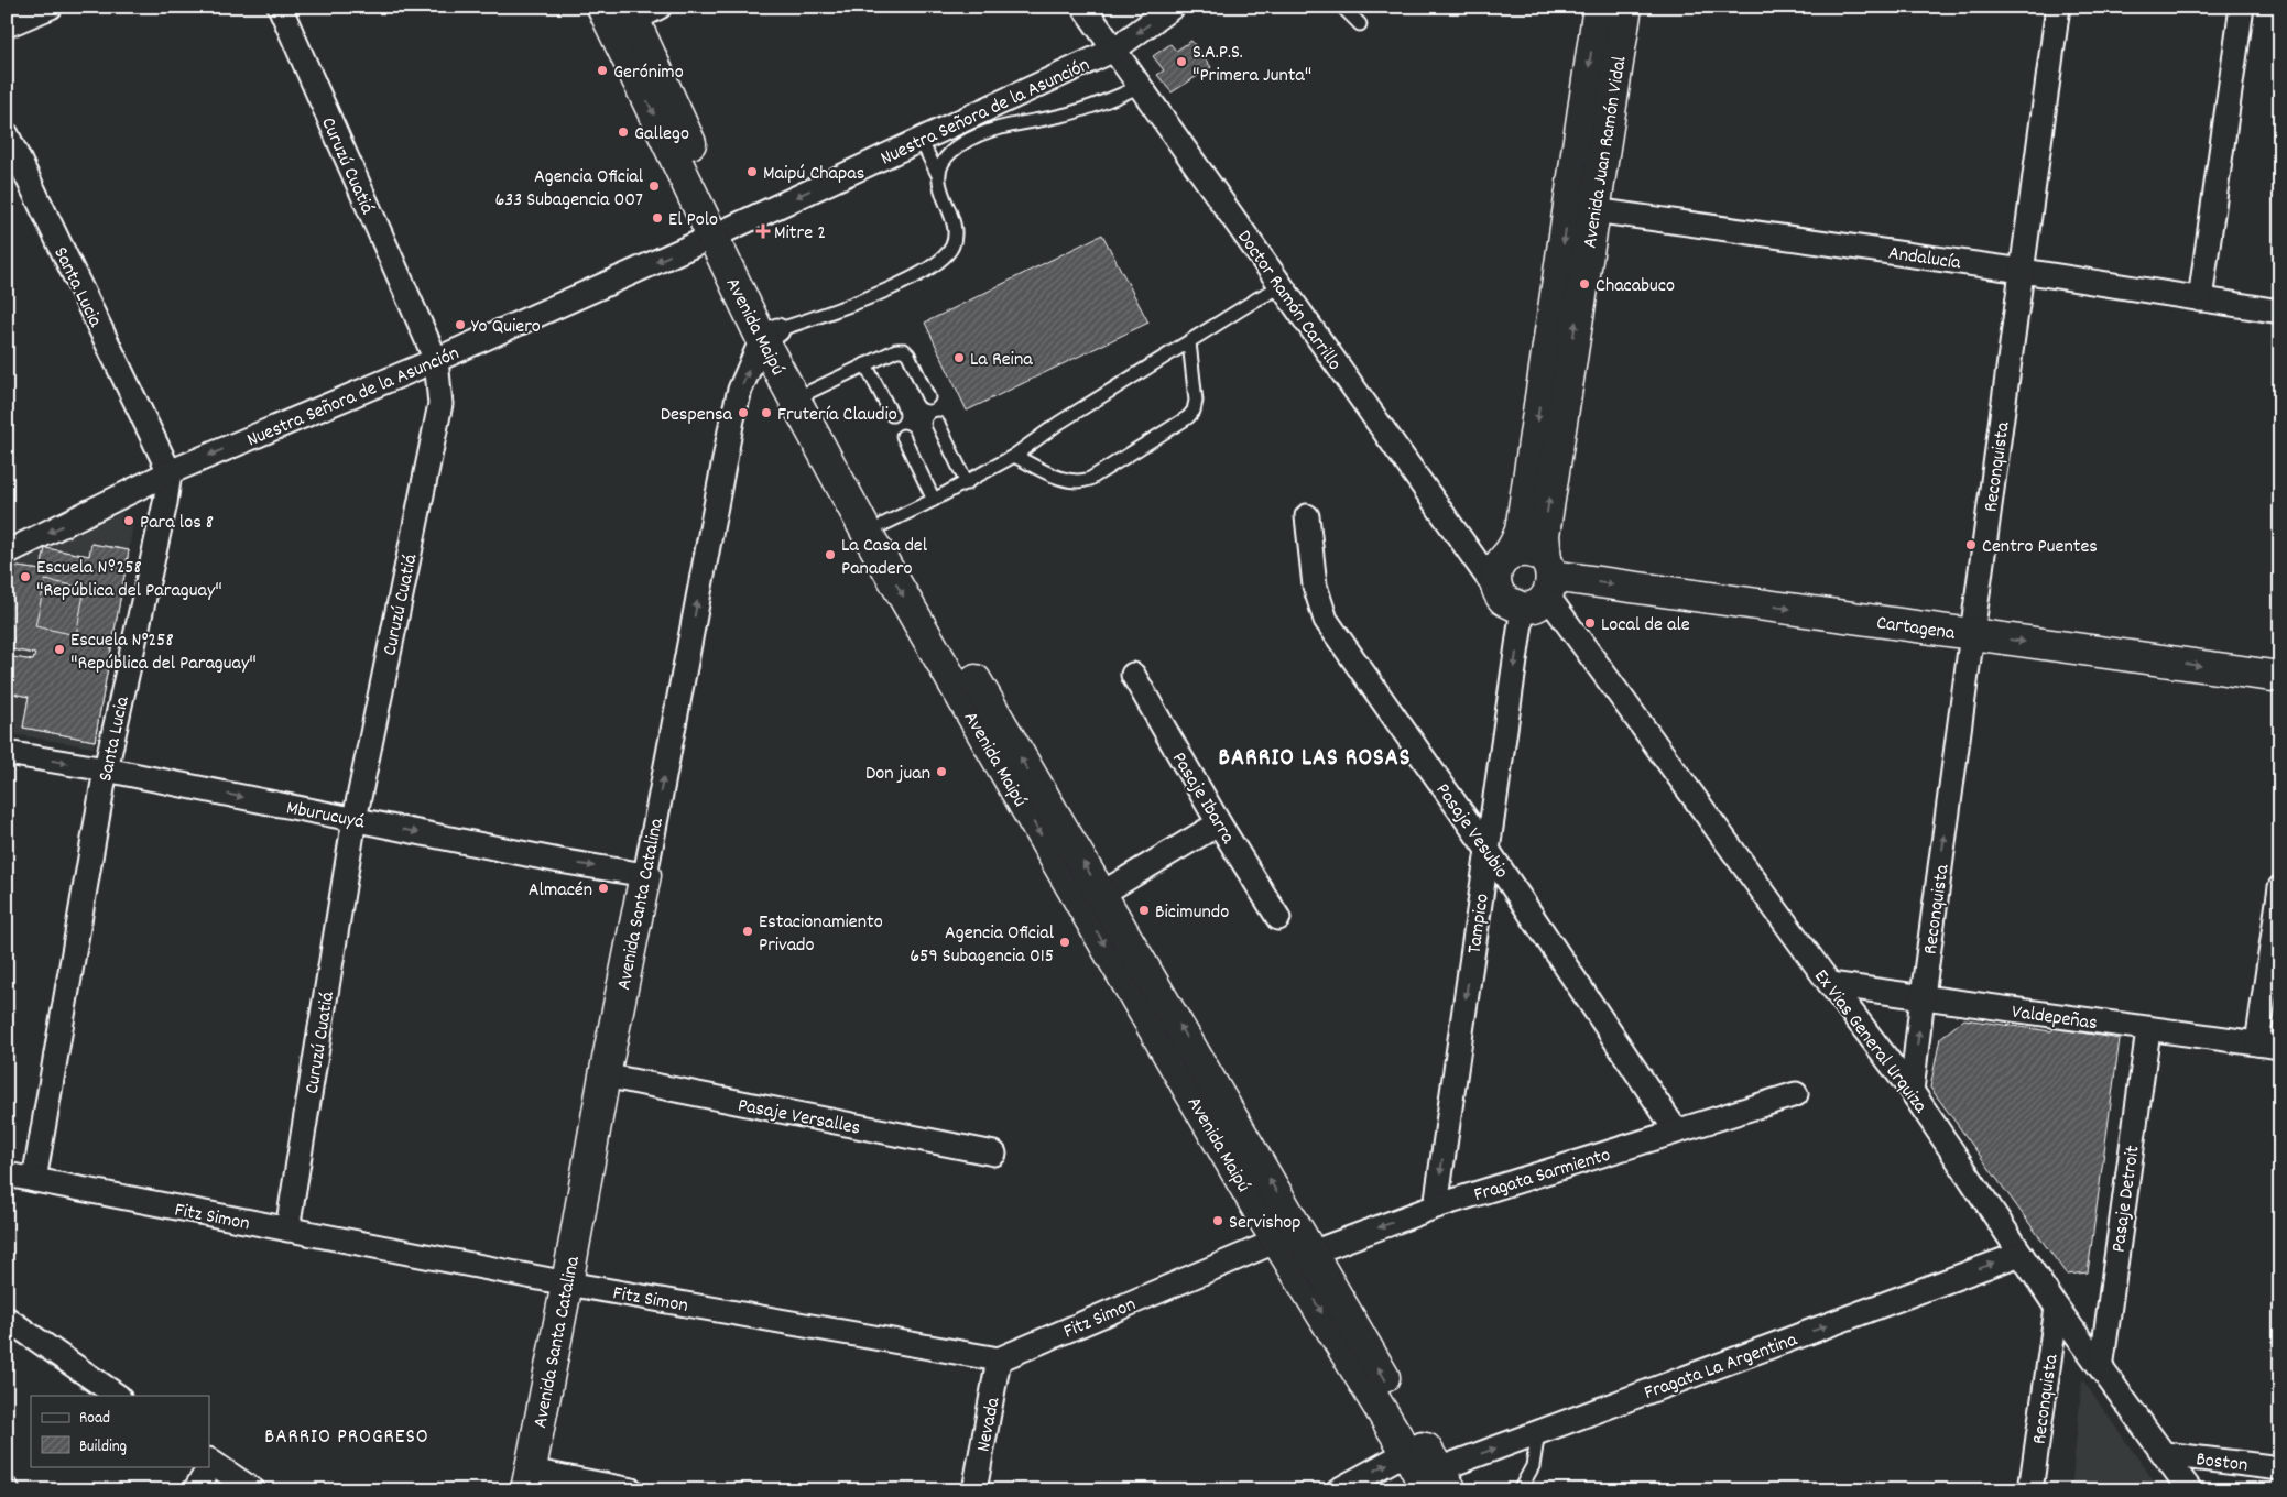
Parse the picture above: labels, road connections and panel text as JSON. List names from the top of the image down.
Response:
{
  "streets": {
    "main road": [
      "Avenida Juan Ramón Vidal",
      "Avenida Maipú",
      "Cartagena",
      "Avenida Santa Catalina"
    ],
    "street": [
      "Nuestra Señora de la Asunción",
      "Curuzú Cuatiá",
      "Andalucía",
      "Santa Lucia",
      "Doctor Ramón Carrillo",
      "Reconquista",
      "Pasaje Ibarra",
      "Mburucuyá",
      "Pasaje Vesubio",
      "Tampico",
      "Valdepeñas",
      "Ex Vias General Urquiza",
      "Pasaje Versalles",
      "Fragata Sarmiento",
      "Pasaje Detroit",
      "Fitz Simon",
      "Fragata La Argentina",
      "Nevada",
      "Boston"
    ]
  },
  "crossings": [
    ["Nuestra Señora de la Asunción", "Curuzú Cuatiá"],
    ["Nuestra Señora de la Asunción", "Santa Lucia"],
    ["Nuestra Señora de la Asunción", "Doctor Ramón Carrillo"],
    ["Nuestra Señora de la Asunción", "Avenida Maipú"],
    ["Avenida Juan Ramón Vidal", "Andalucía"],
    ["Avenida Juan Ramón Vidal", "Doctor Ramón Carrillo"],
    ["Avenida Juan Ramón Vidal", "Cartagena"],
    ["Avenida Juan Ramón Vidal", "Tampico"],
    ["Avenida Juan Ramón Vidal", "Ex Vias General Urquiza"],
    ["Curuzú Cuatiá", "Mburucuyá"],
    ["Curuzú Cuatiá", "Fitz Simon"],
    ["Andalucía", "Reconquista"],
    ["Santa Lucia", "Mburucuyá"],
    ["Santa Lucia", "Fitz Simon"],
    ["Doctor Ramón Carrillo", "Cartagena"],
    ["Doctor Ramón Carrillo", "Tampico"],
    ["Doctor Ramón Carrillo", "Ex Vias General Urquiza"],
    ["Avenida Maipú", "Avenida Santa Catalina"],
    ["Avenida Maipú", "Fragata Sarmiento"],
    ["Avenida Maipú", "Fitz Simon"],
    ["Avenida Maipú", "Fragata La Argentina"],
    ["Reconquista", "Cartagena"],
    ["Reconquista", "Valdepeñas"],
    ["Reconquista", "Ex Vias General Urquiza"],
    ["Cartagena", "Tampico"],
    ["Cartagena", "Ex Vias General Urquiza"],
    ["Mburucuyá", "Avenida Santa Catalina"],
    ["Pasaje Vesubio", "Tampico"],
    ["Pasaje Vesubio", "Fragata Sarmiento"],
    ["Avenida Santa Catalina", "Pasaje Versalles"],
    ["Avenida Santa Catalina", "Fitz Simon"],
    ["Tampico", "Ex Vias General Urquiza"],
    ["Tampico", "Fragata Sarmiento"],
    ["Valdepeñas", "Ex Vias General Urquiza"],
    ["Valdepeñas", "Pasaje Detroit"],
    ["Ex Vias General Urquiza", "Pasaje Detroit"],
    ["Ex Vias General Urquiza", "Fragata La Argentina"],
    ["Ex Vias General Urquiza", "Boston"],
    ["Fragata Sarmiento", "Fitz Simon"],
    ["Fitz Simon", "Nevada"]
  ],
  "one_way": [
    "Nuestra Señora de la Asunción",
    "Reconquista",
    "Cartagena",
    "Mburucuyá",
    "Avenida Santa Catalina",
    "Tampico",
    "Fragata La Argentina"
  ],
  "districts": ["BARRIO LAS ROSAS", "BARRIO PROGRESO"],
  "places": {
    "other": [
      "S.A.P.S. \"Primera Junta\"",
      "Gerónimo",
      "Gallego",
      "Maipú Chapas",
      "Agencia Oficial 633 Subagencia 007",
      "El Polo",
      "Chacabuco",
      "Yo Quiero",
      "La Reina",
      "Despensa",
      "Frutería Claudio",
      "Para los 8",
      "Centro Puentes",
      "La Casa del Panadero",
      "Escuela Nº258 \"República del Paraguay\"",
      "Local de ale",
      "Escuela N°258 \"República del Paraguay\"",
      "Don juan",
      "Almacén",
      "Bicimundo",
      "Estacionamiento Privado",
      "Agencia Oficial 659 Subagencia 015",
      "Servishop"
    ],
    "health": ["Mitre 2"]
  },
  "legend": ["Road", "Building"]
}
